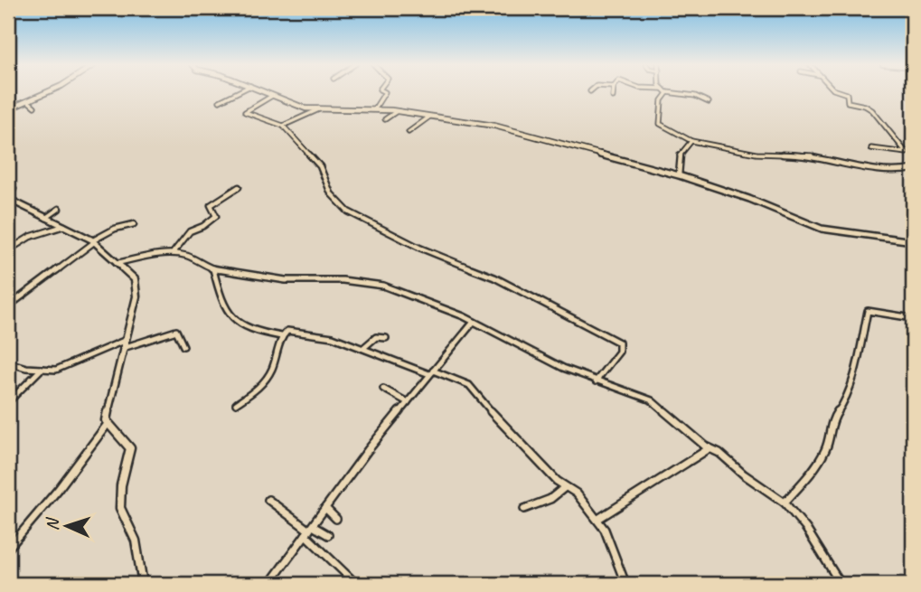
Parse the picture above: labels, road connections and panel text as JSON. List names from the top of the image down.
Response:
{
  "north": "left"
}
